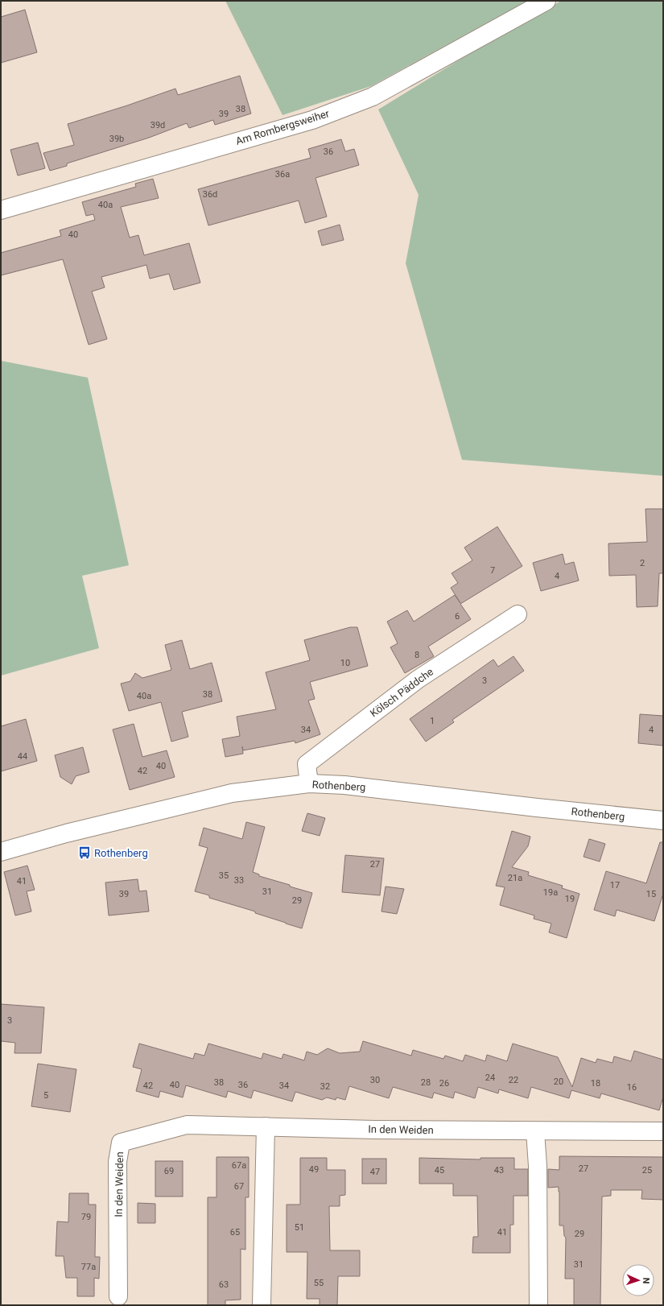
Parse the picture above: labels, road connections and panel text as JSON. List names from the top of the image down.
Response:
{
  "streets": {
    "street": [
      "Am Rombergsweiher",
      "Kölsch Päddche",
      "Rothenberg",
      "In den Weiden"
    ]
  },
  "crossings": [
    ["Kölsch Päddche", "Rothenberg"]
  ],
  "places": {
    "bus stop": ["Rothenberg"]
  },
  "house_numbers": [
    "38",
    "39",
    "39d",
    "39b",
    "36",
    "36a",
    "36d",
    "40a",
    "40",
    "2",
    "7",
    "4",
    "6",
    "8",
    "10",
    "3",
    "38",
    "40a",
    "1",
    "34",
    "4",
    "44",
    "40",
    "42",
    "27",
    "35",
    "21a",
    "33",
    "41",
    "17",
    "31",
    "19a",
    "39",
    "15",
    "19",
    "29",
    "3",
    "24",
    "30",
    "22",
    "20",
    "38",
    "28",
    "26",
    "18",
    "40",
    "36",
    "42",
    "34",
    "32",
    "16",
    "5",
    "67a",
    "27",
    "49",
    "45",
    "43",
    "25",
    "69",
    "47",
    "67",
    "79",
    "51",
    "65",
    "41",
    "29",
    "31",
    "77a",
    "55",
    "63"
  ],
  "north": "right"
}
